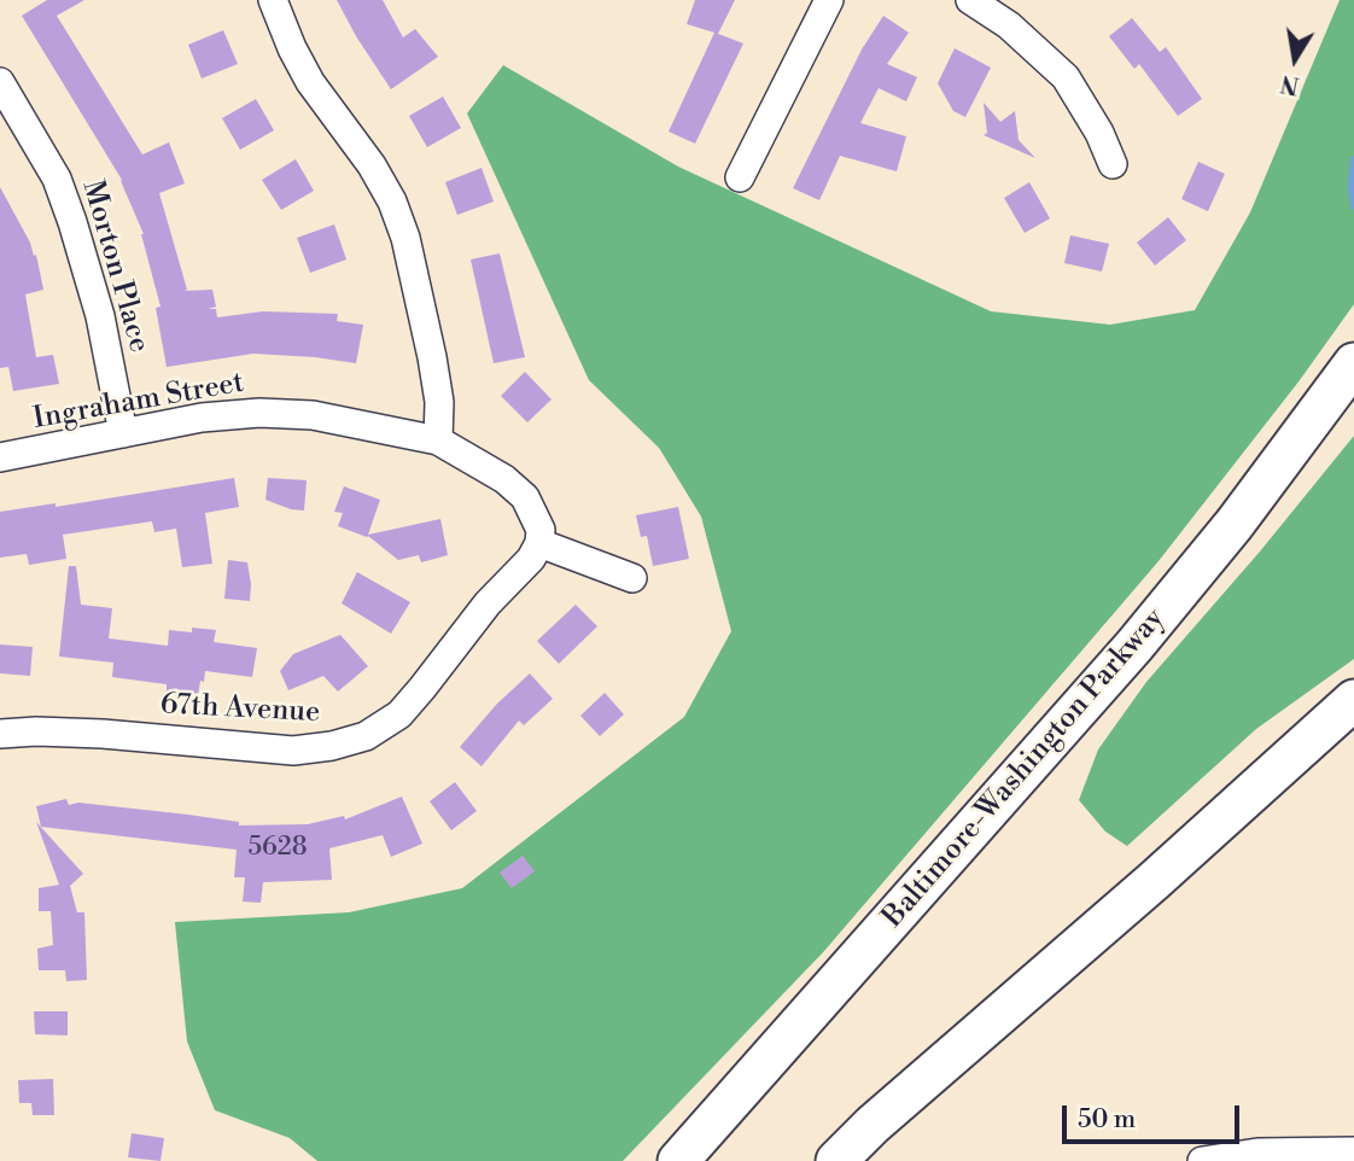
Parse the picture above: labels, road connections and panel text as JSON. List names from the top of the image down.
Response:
{
  "streets": {
    "highway": ["Baltimore-Washington Parkway"],
    "street": ["Morton Place", "Ingraham Street", "67th Avenue"]
  },
  "crossings": [
    ["Morton Place", "Ingraham Street"],
    ["Ingraham Street", "67th Avenue"]
  ],
  "house_numbers": ["5628"],
  "scale_bar": "50 m",
  "north": "bottom"
}
